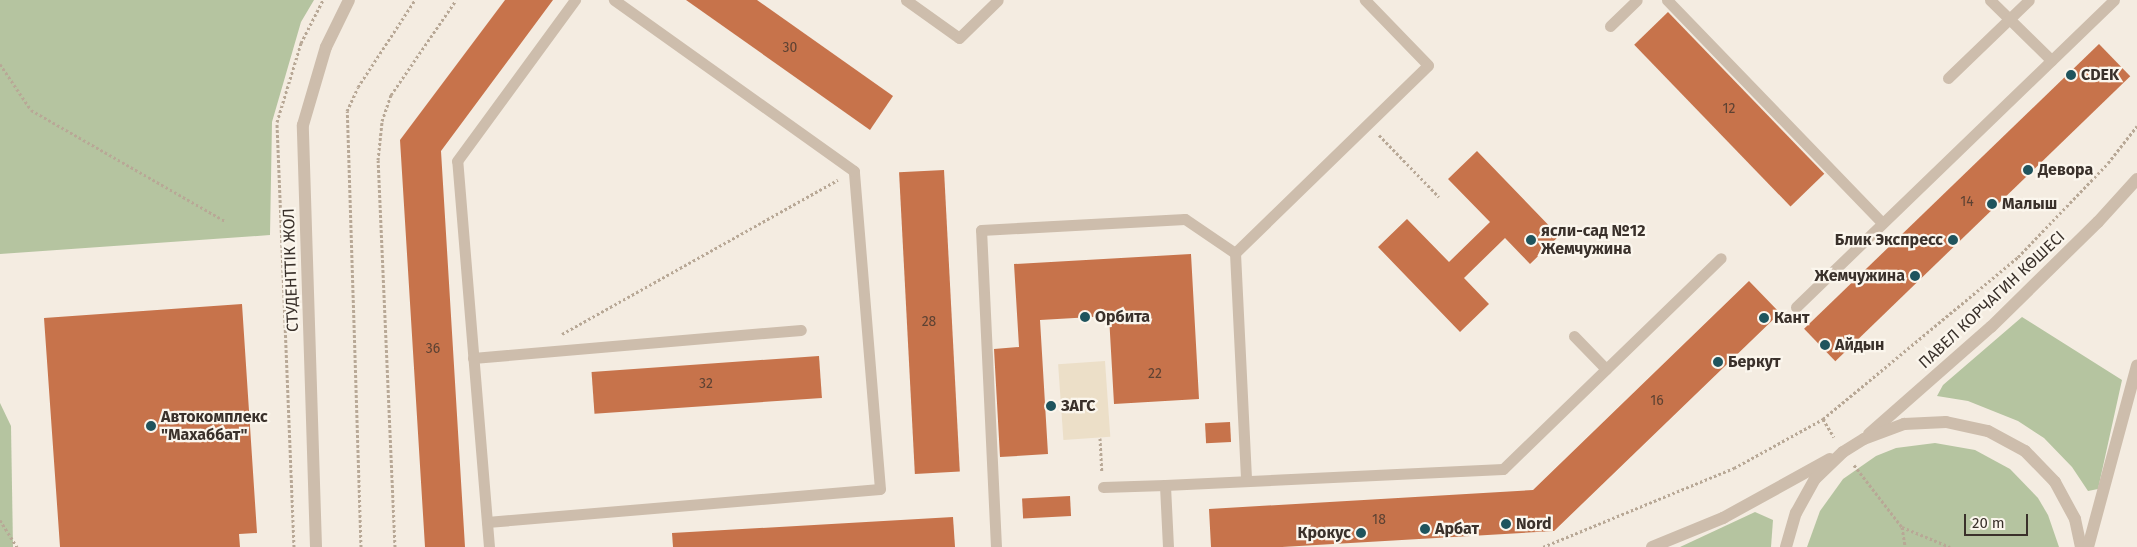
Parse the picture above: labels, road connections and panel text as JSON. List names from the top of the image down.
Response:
{
  "streets": {
    "street": ["СТУДЕНТТІК ЖОЛ", "ПАВЕЛ КОРЧАГИН КӨШЕСІ"]
  },
  "places": [
    "CDEK",
    "Девора",
    "Малыш",
    "ясли-сад №12 Жемчужина",
    "Блик Экспресс",
    "Жемчужина",
    "Орбита",
    "Кант",
    "Айдын",
    "Беркут",
    "ЗАГС",
    "Автокомплекс \"Махаббат\"",
    "Nord",
    "Арбат",
    "Крокус"
  ],
  "house_numbers": [
    "30",
    "12",
    "14",
    "28",
    "36",
    "22",
    "32",
    "16",
    "18"
  ],
  "scale_bar": "20 m"
}
